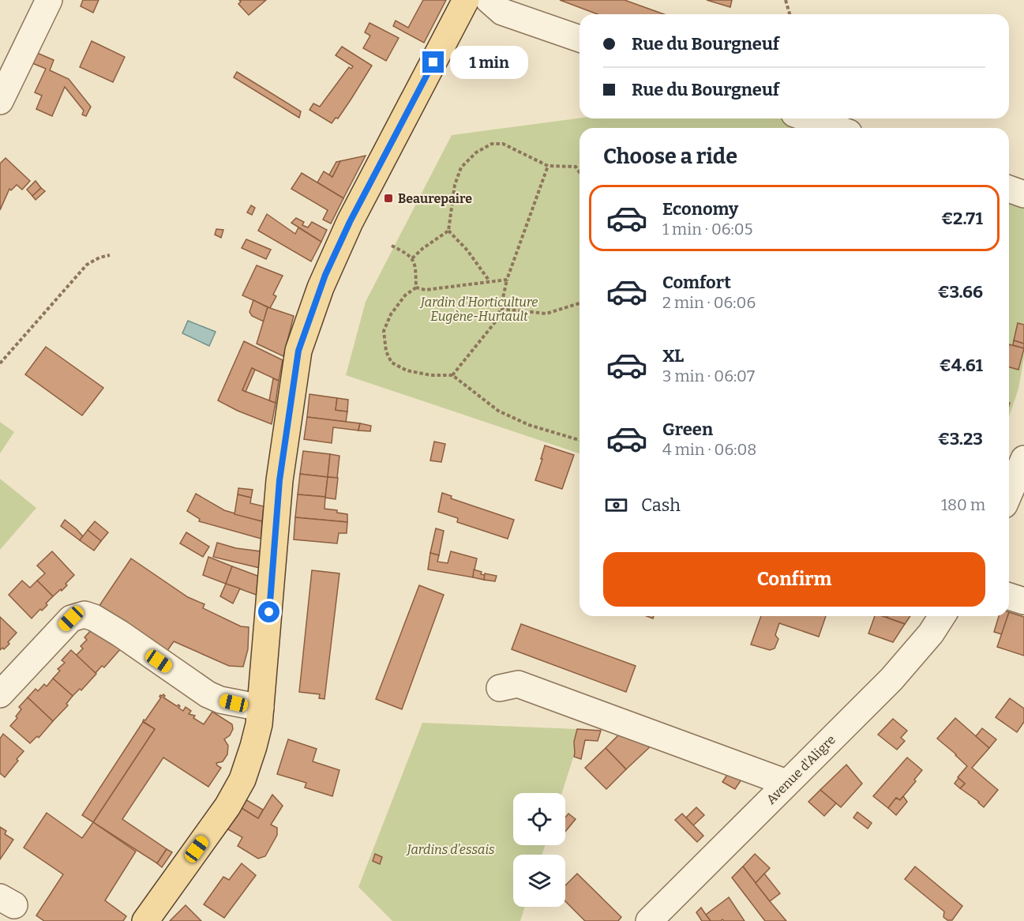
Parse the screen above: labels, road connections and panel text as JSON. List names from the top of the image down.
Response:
{
  "streets": {
    "street": ["Avenue d'Aligre"]
  },
  "parks": ["Jardin d'Horticulture Eugène-Hurtault", "Jardins d’essais"],
  "places": {
    "transit": ["Beaurepaire"]
  },
  "page": {
    "banner": ["Rue du Bourgneuf", "Rue du Bourgneuf"],
    "bubble": "1 min",
    "heading": "Choose a ride",
    "list": [
      {
        "name": "Economy",
        "note": "1 min · 06:05",
        "value": "€2.71"
      },
      {
        "name": "Comfort",
        "note": "2 min · 06:06",
        "value": "€3.66"
      },
      {
        "name": "XL",
        "note": "3 min · 06:07",
        "value": "€4.61"
      },
      {
        "name": "Green",
        "note": "4 min · 06:08",
        "value": "€3.23"
      }
    ],
    "pay": ["Cash", "180 m"],
    "buttons": "Confirm"
  }
}
